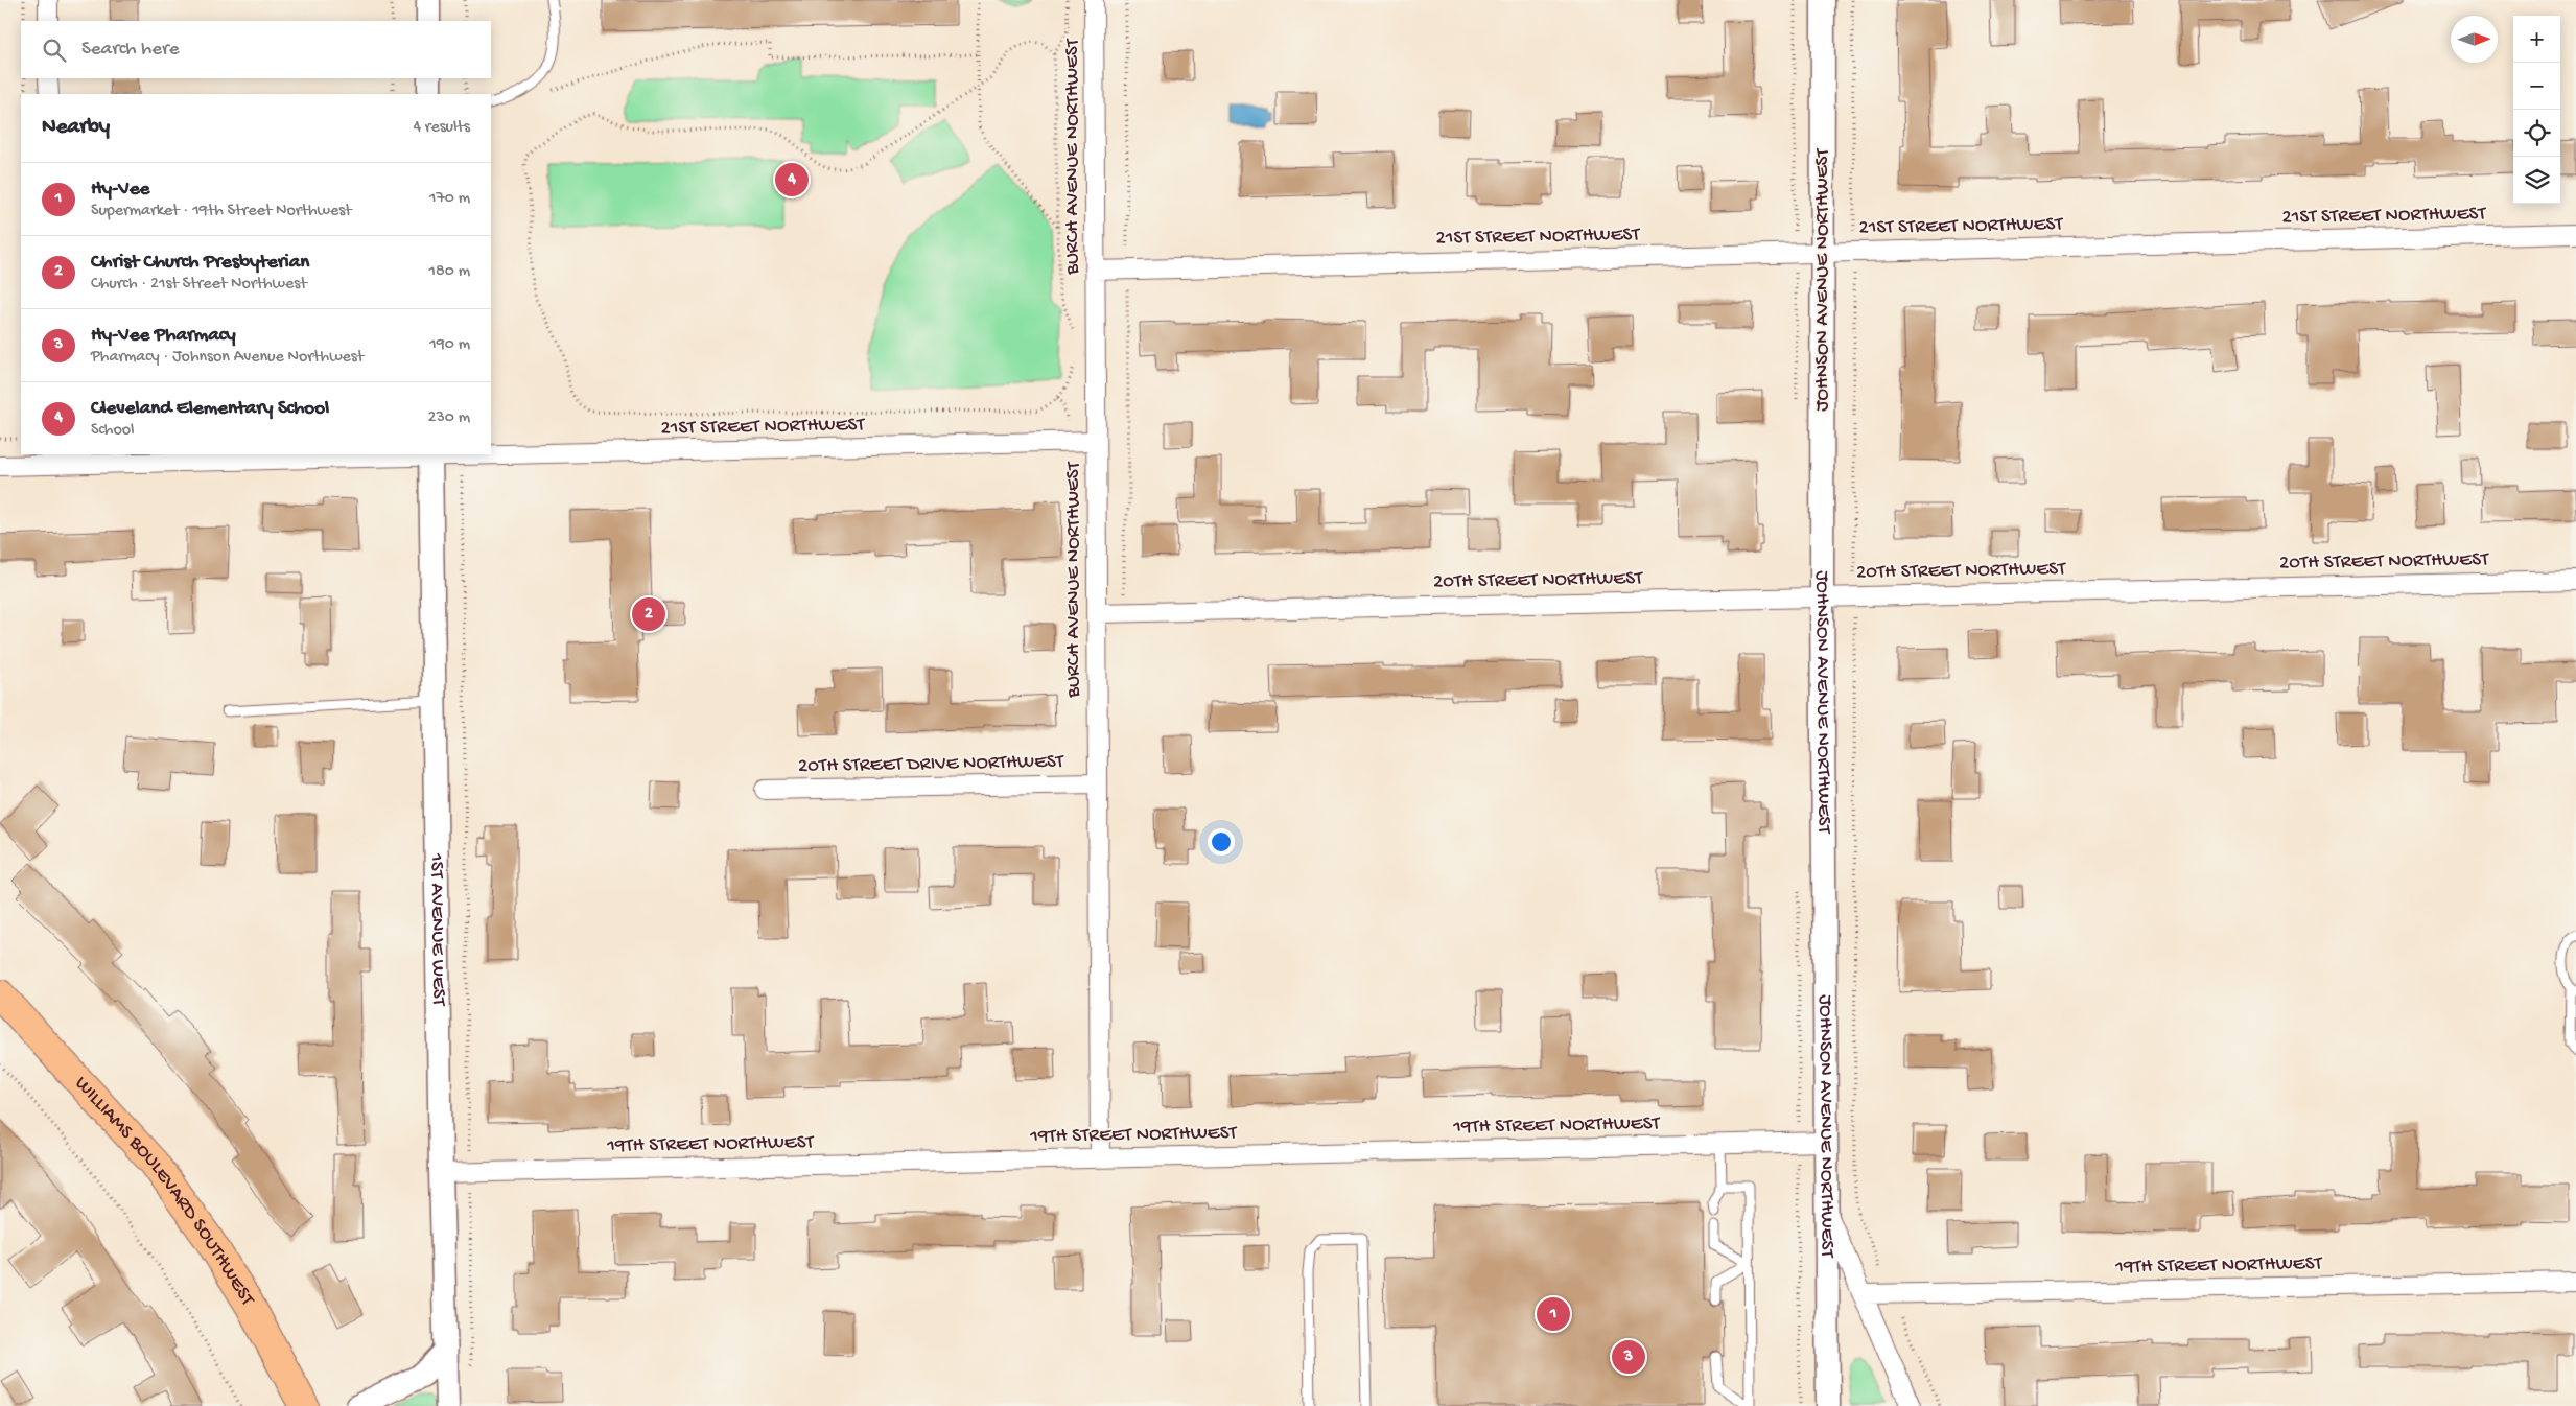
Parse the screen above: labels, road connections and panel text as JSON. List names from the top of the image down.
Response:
{
  "streets": {
    "main road": ["WILLIAMS BOULEVARD SOUTHWEST"],
    "street": [
      "BURCH AVENUE NORTHWEST",
      "21ST STREET NORTHWEST",
      "JOHNSON AVENUE NORTHWEST",
      "20TH STREET NORTHWEST",
      "20TH STREET DRIVE NORTHWEST",
      "1ST AVENUE WEST",
      "19TH STREET NORTHWEST"
    ]
  },
  "crossings": [
    ["BURCH AVENUE NORTHWEST", "21ST STREET NORTHWEST"],
    ["BURCH AVENUE NORTHWEST", "20TH STREET NORTHWEST"],
    ["BURCH AVENUE NORTHWEST", "20TH STREET DRIVE NORTHWEST"],
    ["BURCH AVENUE NORTHWEST", "19TH STREET NORTHWEST"],
    ["21ST STREET NORTHWEST", "JOHNSON AVENUE NORTHWEST"],
    ["21ST STREET NORTHWEST", "1ST AVENUE WEST"],
    ["JOHNSON AVENUE NORTHWEST", "20TH STREET NORTHWEST"],
    ["JOHNSON AVENUE NORTHWEST", "19TH STREET NORTHWEST"],
    ["1ST AVENUE WEST", "19TH STREET NORTHWEST"]
  ],
  "north": "right",
  "page": {
    "map_buttons": ["+", "−"],
    "search": "Search here",
    "heading": ["Nearby", "4 results"],
    "pins": [
      "4",
      "2",
      "1",
      "3"
    ],
    "list": [
      {
        "mark": "1",
        "name": "Hy-Vee",
        "note": "Supermarket · 19th Street Northwest",
        "value": "170 m"
      },
      {
        "mark": "2",
        "name": "Christ Church Presbyterian",
        "note": "Church · 21st Street Northwest",
        "value": "180 m"
      },
      {
        "mark": "3",
        "name": "Hy-Vee Pharmacy",
        "note": "Pharmacy · Johnson Avenue Northwest",
        "value": "190 m"
      },
      {
        "mark": "4",
        "name": "Cleveland Elementary School",
        "note": "School",
        "value": "230 m"
      }
    ]
  }
}
